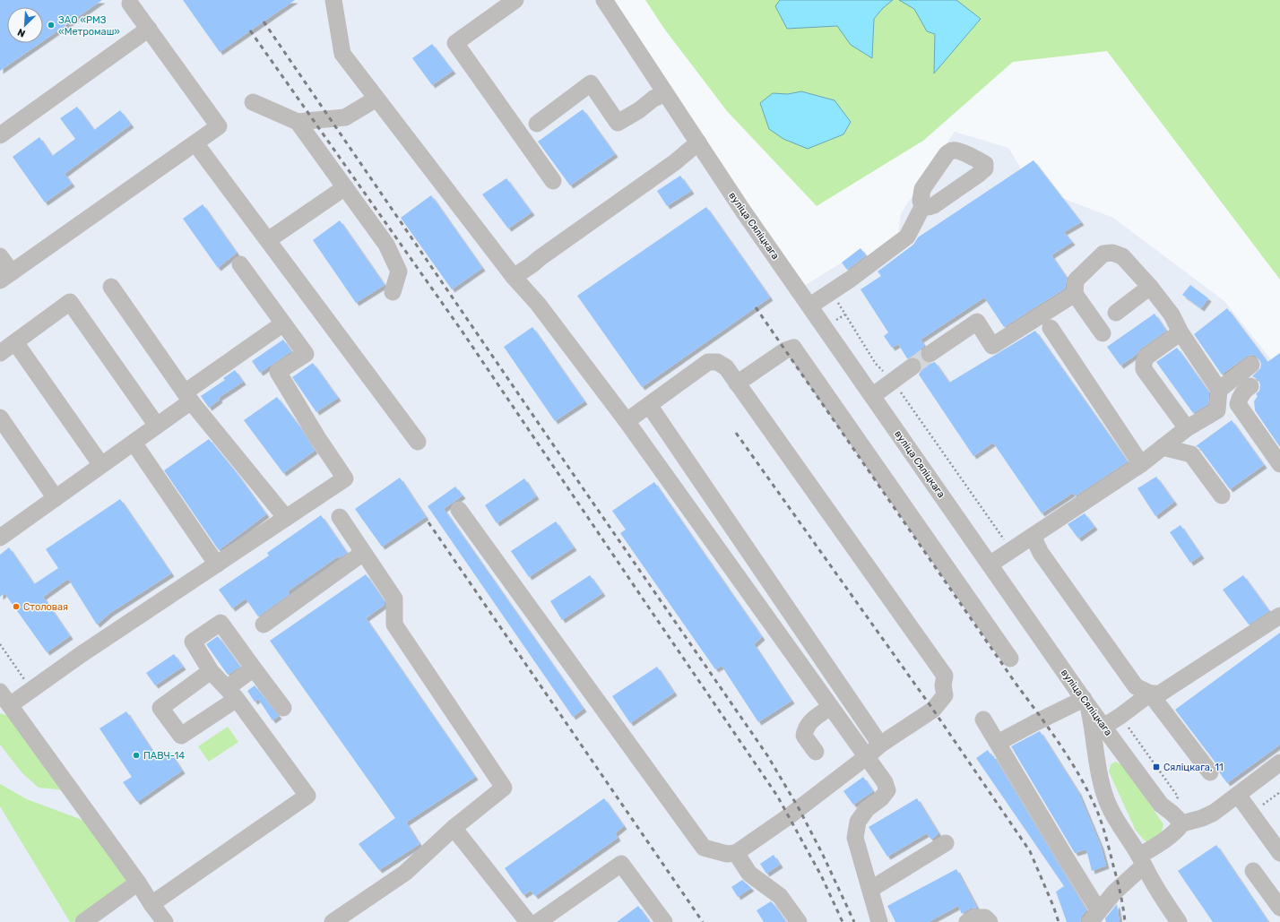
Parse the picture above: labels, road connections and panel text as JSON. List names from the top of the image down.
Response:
{
  "streets": {
    "street": ["вуліца Сяліцкага"]
  },
  "places": {
    "other": ["ЗАО «РМЗ «Метромаш»", "Столовая", "ПАВЧ-14"],
    "transit": ["Сяліцкага, 11"]
  },
  "north": "bottom left"
}
